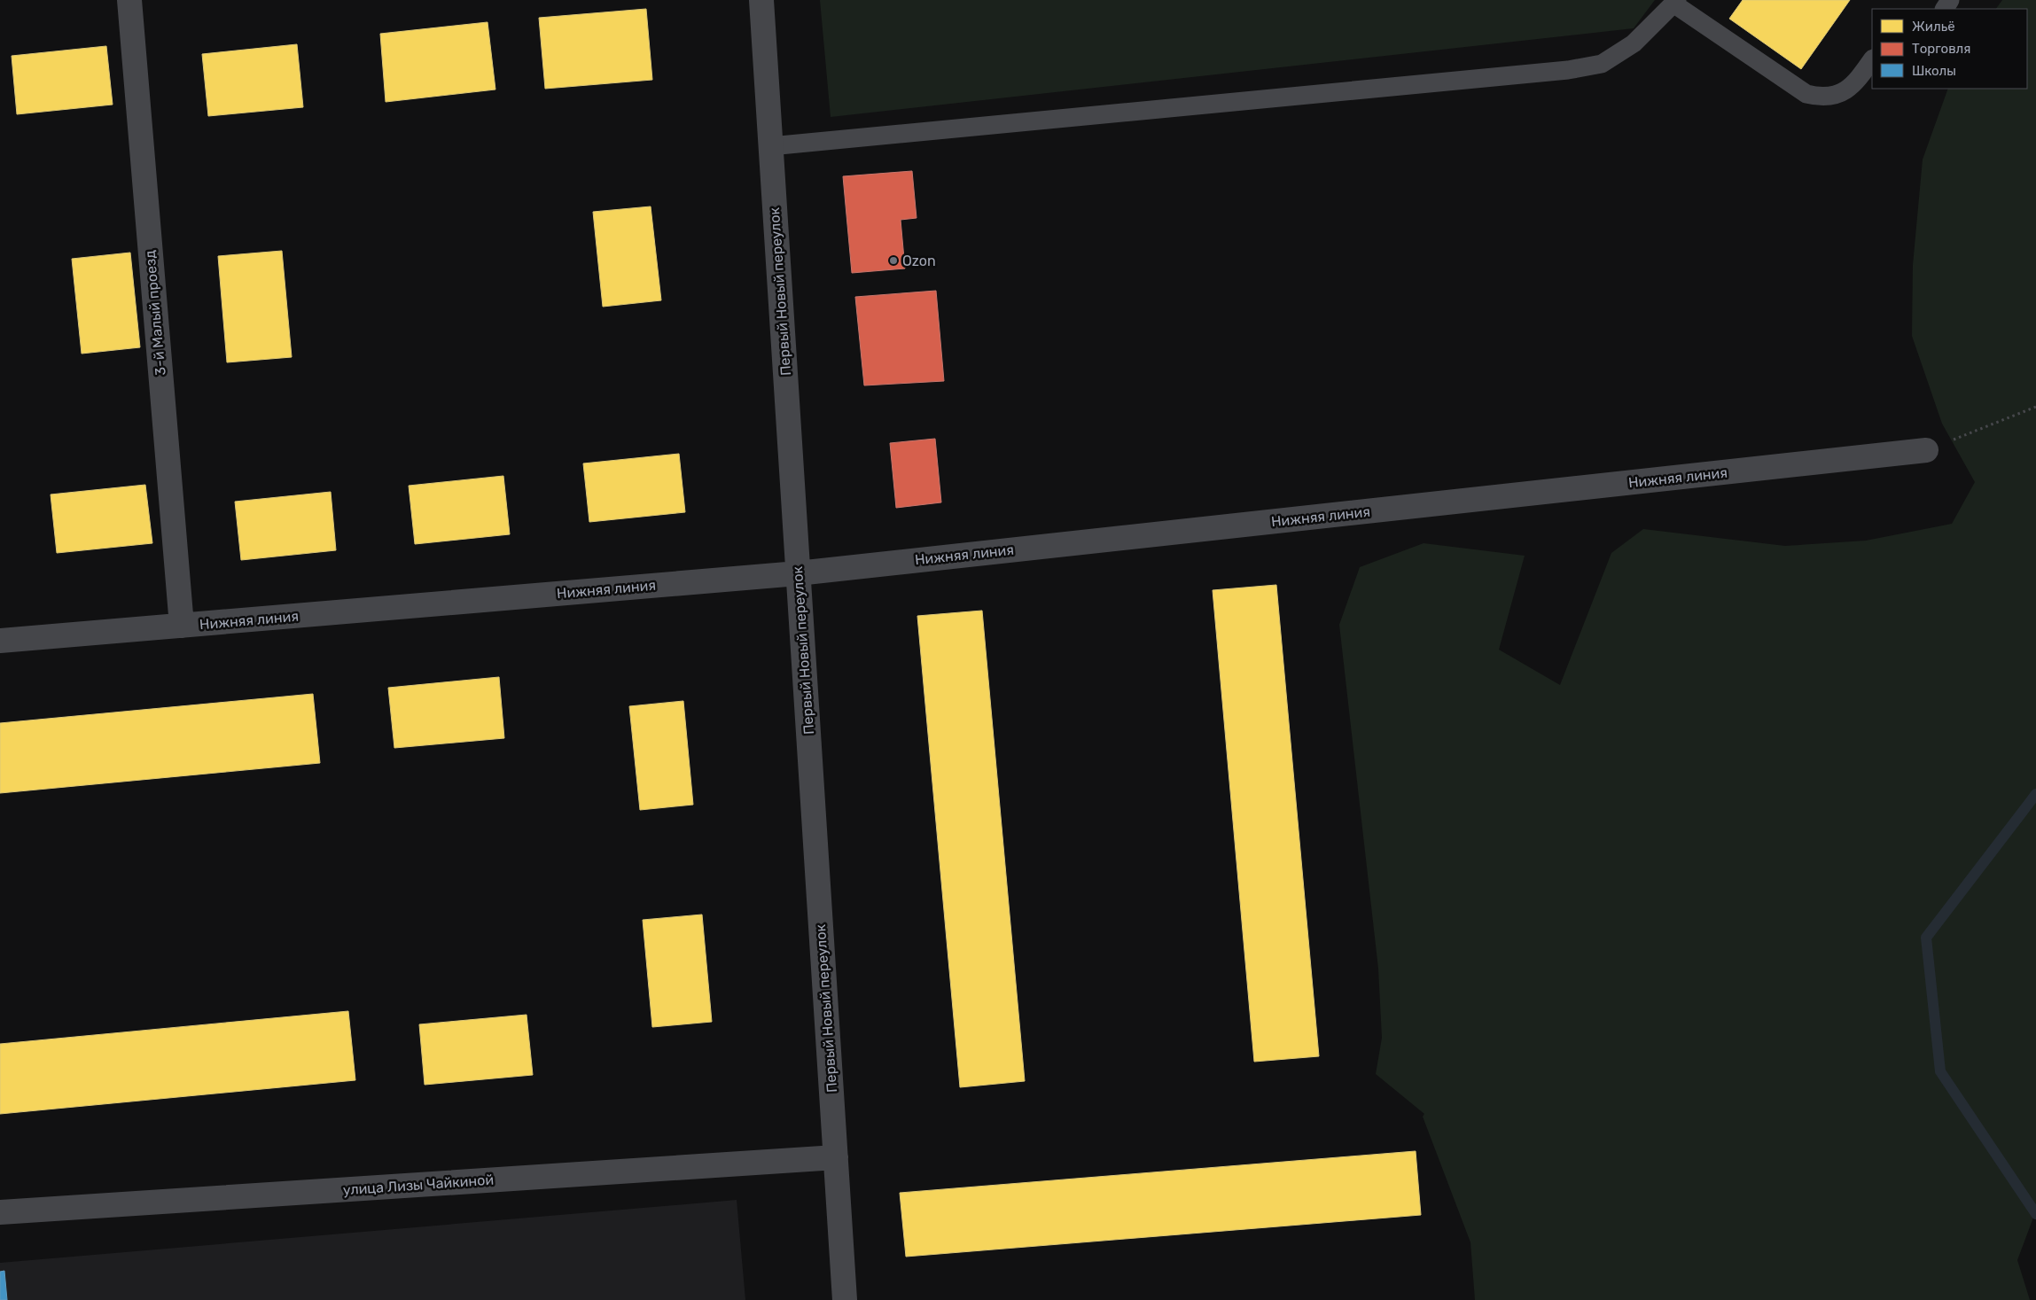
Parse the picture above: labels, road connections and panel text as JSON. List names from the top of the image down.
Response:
{
  "streets": {
    "street": [
      "Первый Новый переулок",
      "3-й Малый проезд",
      "Нижняя линия",
      "улица Лизы Чайкиной"
    ]
  },
  "crossings": [
    ["Первый Новый переулок", "Нижняя линия"],
    ["Первый Новый переулок", "улица Лизы Чайкиной"],
    ["3-й Малый проезд", "Нижняя линия"]
  ],
  "places": ["Ozon"],
  "legend": ["Жильё", "Торговля", "Школы"]
}
